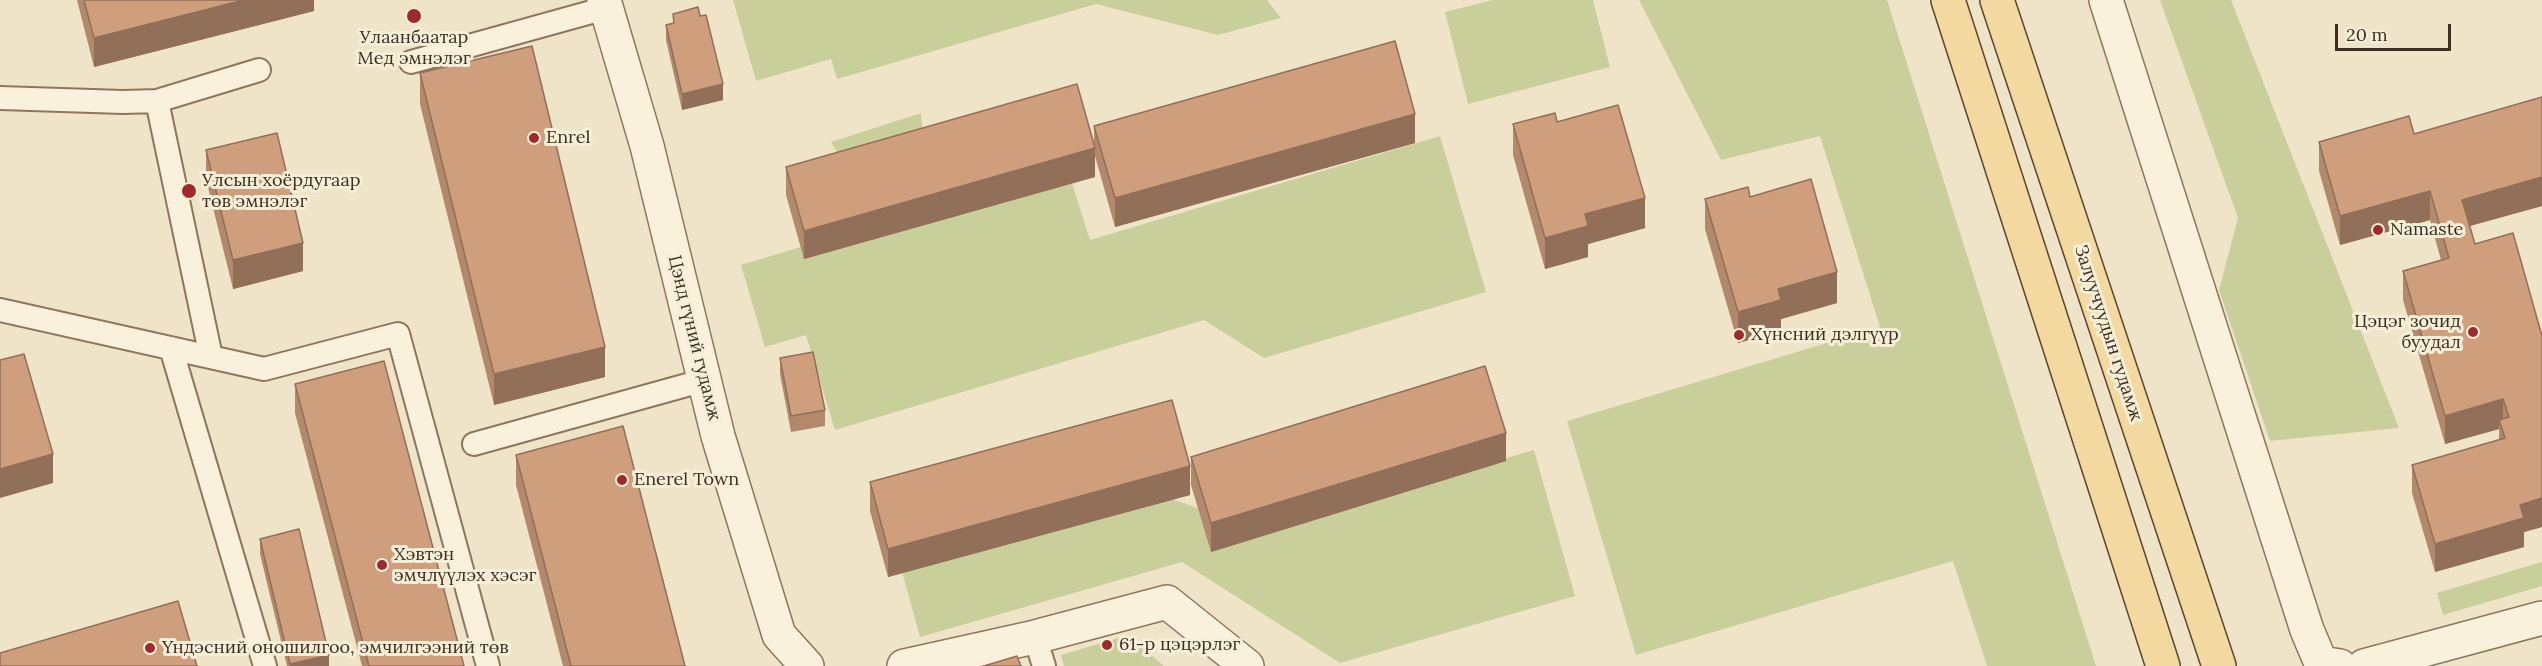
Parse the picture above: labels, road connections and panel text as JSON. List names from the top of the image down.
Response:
{
  "streets": {
    "main road": ["Залуучуудын гудамж"],
    "street": ["Цэнд гүний гудамж"]
  },
  "places": [
    "Улаанбаатар Мед эмнэлэг",
    "Enrel",
    "Улсын хоёрдугаар төв эмнэлэг",
    "Namaste",
    "Цэцэг зочид буудал",
    "Хүнсний дэлгүүр",
    "Enerel Town",
    "Хэвтэн эмчлүүлэх хэсэг",
    "61-р цэцэрлэг",
    "Үндэсний оношилгоо, эмчилгээний төв"
  ],
  "scale_bar": "20 m"
}
